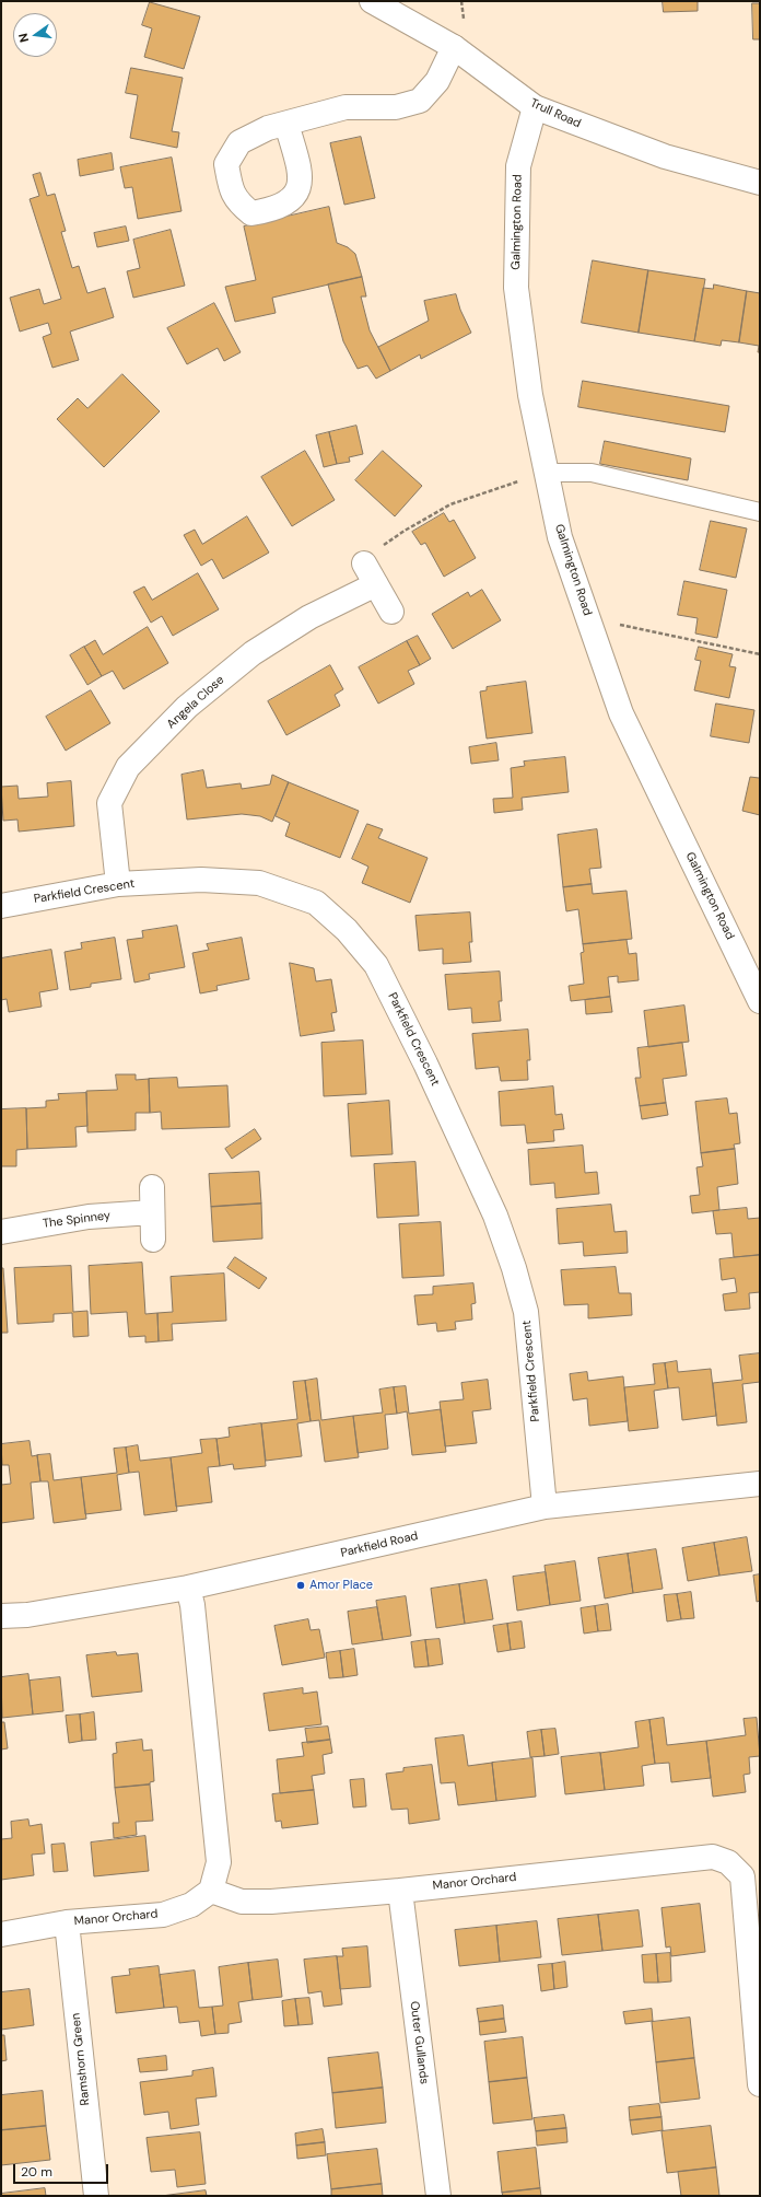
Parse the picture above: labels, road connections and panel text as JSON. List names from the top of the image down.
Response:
{
  "streets": {
    "street": [
      "Trull Road",
      "Galmington Road",
      "Angela Close",
      "Parkfield Crescent",
      "The Spinney",
      "Parkfield Road",
      "Manor Orchard",
      "Outer Gullands",
      "Ramshorn Green"
    ]
  },
  "crossings": [
    ["Trull Road", "Galmington Road"],
    ["Angela Close", "Parkfield Crescent"],
    ["Parkfield Crescent", "Parkfield Road"],
    ["Manor Orchard", "Outer Gullands"],
    ["Manor Orchard", "Ramshorn Green"]
  ],
  "places": ["Amor Place"],
  "scale_bar": "20 m",
  "north": "left"
}
